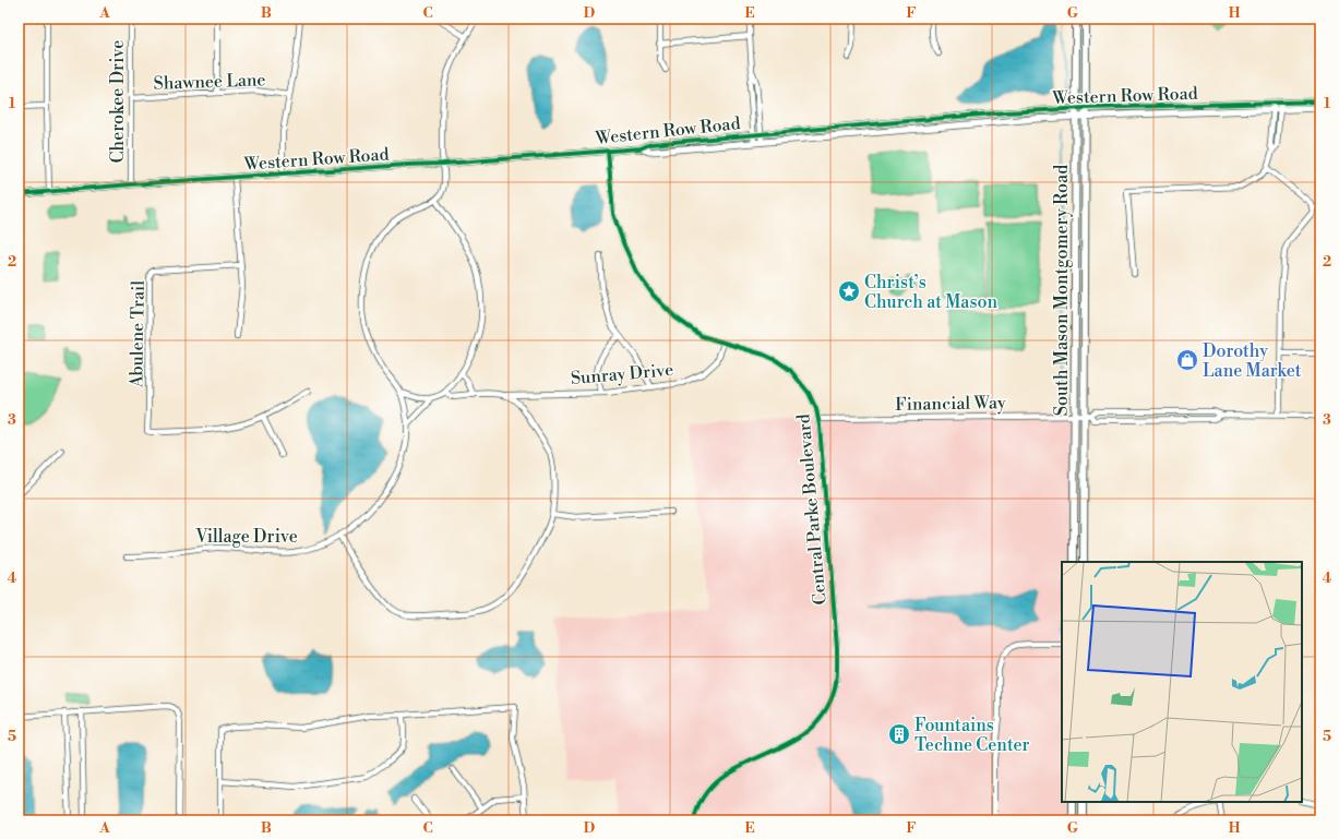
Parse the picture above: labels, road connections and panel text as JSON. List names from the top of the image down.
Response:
{
  "streets": {
    "main road": ["South Mason Montgomery Road"],
    "street": [
      "Shawnee Lane",
      "Western Row Road",
      "Cherokee Drive",
      "Abulene Trail",
      "Sunray Drive",
      "Financial Way",
      "Central Parke Boulevard",
      "Village Drive"
    ]
  },
  "crossings": [
    ["Shawnee Lane", "Cherokee Drive"],
    ["Western Row Road", "Cherokee Drive"],
    ["Western Row Road", "South Mason Montgomery Road"],
    ["Western Row Road", "Central Parke Boulevard"],
    ["South Mason Montgomery Road", "Financial Way"],
    ["Sunray Drive", "Central Parke Boulevard"],
    ["Financial Way", "Central Parke Boulevard"]
  ],
  "places": {
    "place": ["Christ’s Church at Mason"],
    "shop": ["Dorothy Lane Market"],
    "building": ["Fountains Techne Center"]
  },
  "grid": {
    "columns": [
      "A",
      "B",
      "C",
      "D",
      "E",
      "F",
      "G",
      "H"
    ],
    "rows": [
      "1",
      "2",
      "3",
      "4",
      "5"
    ]
  }
}
